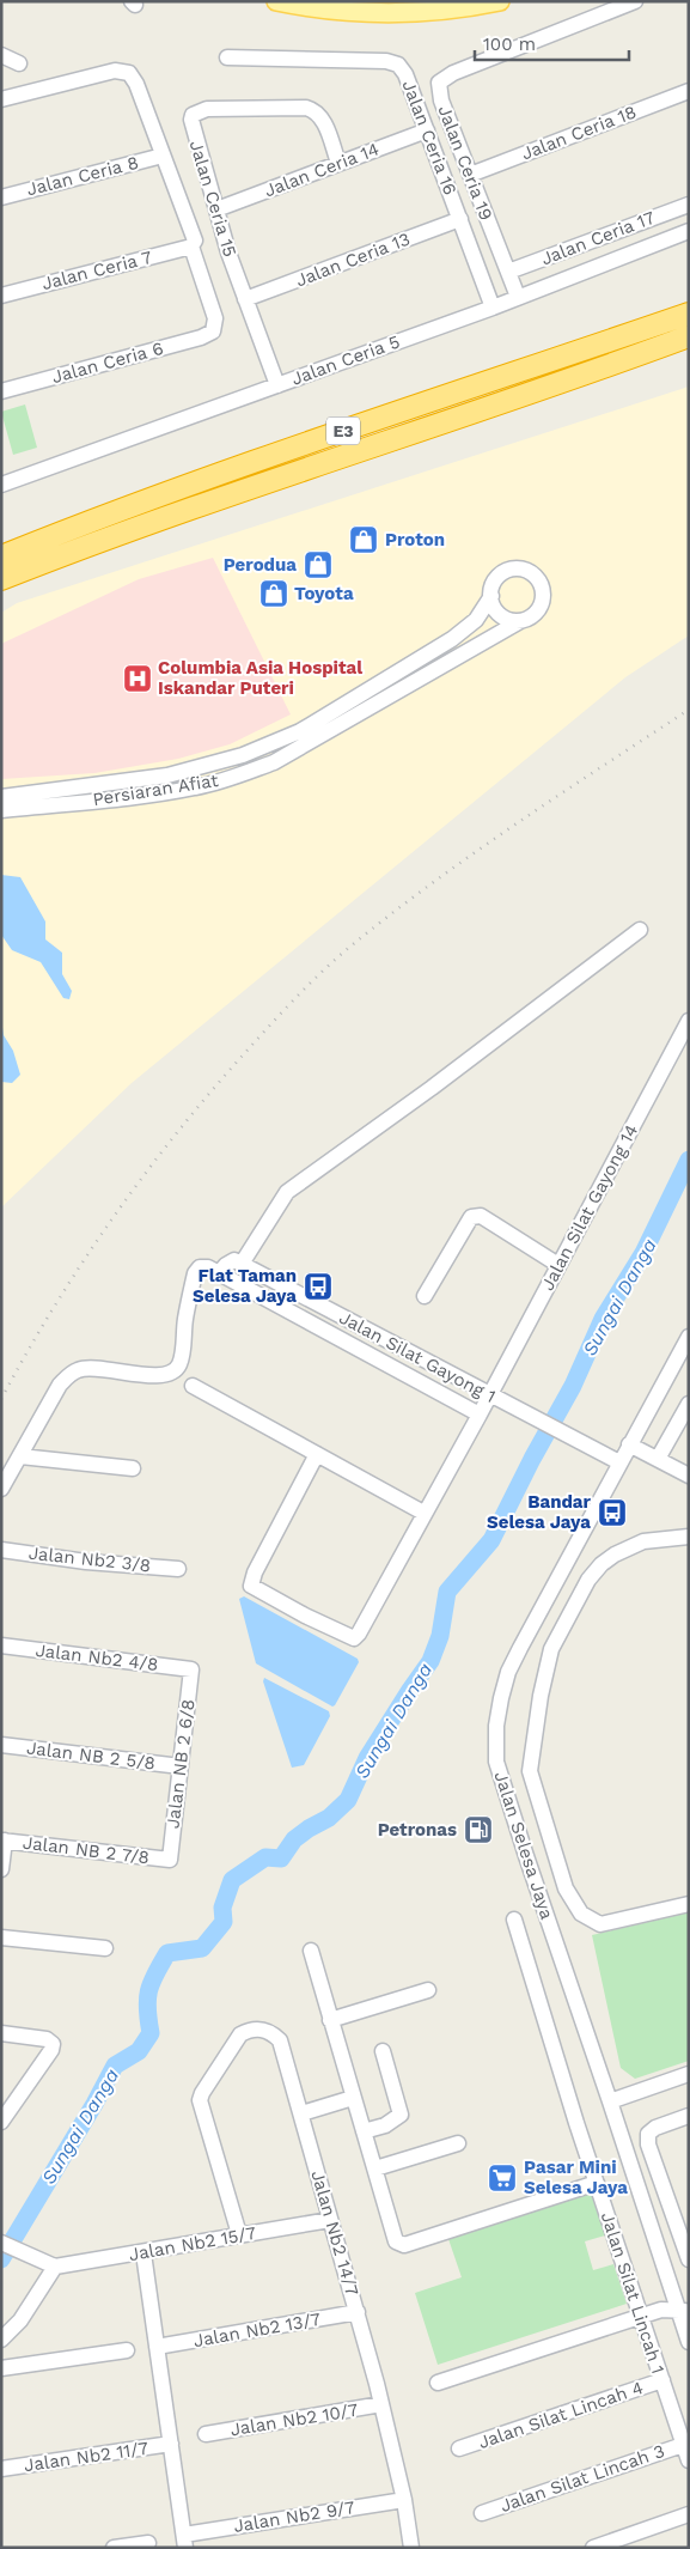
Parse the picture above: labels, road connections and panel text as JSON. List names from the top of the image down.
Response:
{
  "streets": {
    "highway": ["E3"],
    "street": [
      "Jalan Ceria 18",
      "Jalan Ceria 16",
      "Jalan Ceria 19",
      "Jalan Ceria 14",
      "Jalan Ceria 8",
      "Jalan Ceria 15",
      "Jalan Ceria 17",
      "Jalan Ceria 13",
      "Jalan Ceria 7",
      "Jalan Ceria 5",
      "Jalan Ceria 6",
      "Persiaran Afiat",
      "Jalan Silat Gayong 14",
      "Jalan Silat Gayong 1",
      "Jalan Nb2 3/8",
      "Jalan Nb2 4/8",
      "Jalan NB 2 5/8",
      "Jalan NB 2 6/8",
      "Jalan Selesa Jaya",
      "Jalan NB 2 7/8",
      "Jalan Nb2 14/7",
      "Jalan Nb2 15/7",
      "Jalan Silat Lincah 1",
      "Jalan Nb2 13/7",
      "Jalan Silat Lincah 4",
      "Jalan Nb2 10/7",
      "Jalan Nb2 11/7",
      "Jalan Silat Lincah 3",
      "Jalan Nb2 9/7"
    ]
  },
  "crossings": [
    ["Jalan Ceria 18", "Jalan Ceria 19"],
    ["Jalan Ceria 16", "Jalan Ceria 14"],
    ["Jalan Ceria 16", "Jalan Ceria 13"],
    ["Jalan Ceria 16", "Jalan Ceria 5"],
    ["Jalan Ceria 19", "Jalan Ceria 17"],
    ["Jalan Ceria 19", "Jalan Ceria 5"],
    ["Jalan Ceria 14", "Jalan Ceria 15"],
    ["Jalan Ceria 15", "Jalan Ceria 13"],
    ["Jalan Ceria 15", "Jalan Ceria 5"],
    ["Jalan Ceria 7", "Jalan Ceria 6"],
    ["Jalan Silat Gayong 14", "Jalan Silat Gayong 1"],
    ["Jalan Silat Gayong 1", "Jalan Selesa Jaya"],
    ["Jalan Nb2 4/8", "Jalan NB 2 6/8"],
    ["Jalan NB 2 5/8", "Jalan NB 2 6/8"],
    ["Jalan NB 2 6/8", "Jalan NB 2 7/8"],
    ["Jalan Nb2 14/7", "Jalan Nb2 15/7"],
    ["Jalan Nb2 14/7", "Jalan Nb2 13/7"],
    ["Jalan Nb2 14/7", "Jalan Nb2 10/7"],
    ["Jalan Nb2 14/7", "Jalan Nb2 9/7"],
    ["Jalan Silat Lincah 1", "Jalan Silat Lincah 4"],
    ["Jalan Silat Lincah 1", "Jalan Silat Lincah 3"]
  ],
  "water": ["Sungai Danga"],
  "places": {
    "shop": ["Proton", "Perodua", "Toyota"],
    "hospital": ["Columbia Asia Hospital Iskandar Puteri"],
    "bus stop": ["Flat Taman Selesa Jaya", "Bandar Selesa Jaya"],
    "fuel station": ["Petronas"],
    "supermarket": ["Pasar Mini Selesa Jaya"]
  },
  "scale_bar": "100 m"
}
